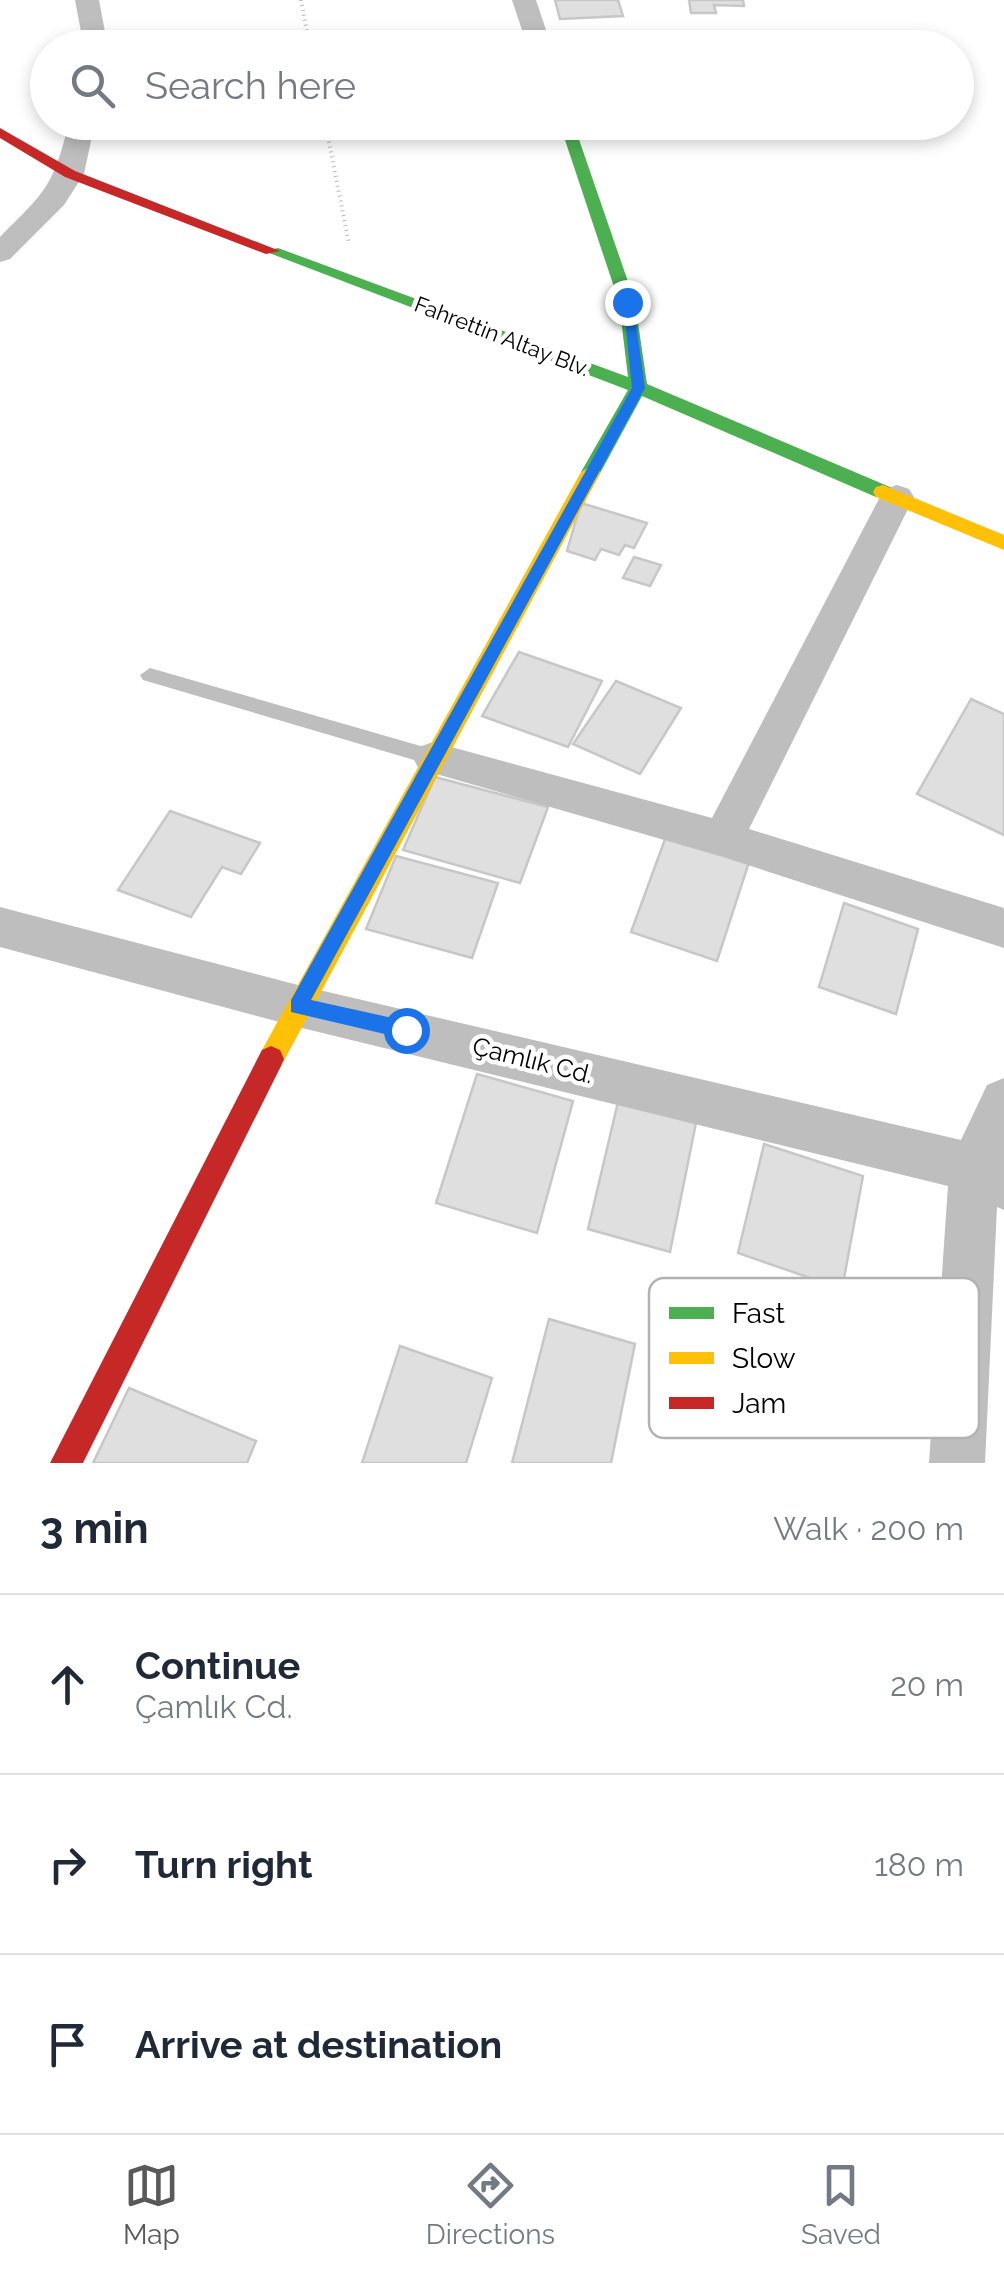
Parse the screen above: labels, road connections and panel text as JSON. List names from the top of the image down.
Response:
{
  "streets": {
    "street": ["Fahrettin Altay Blv.", "Çamlık Cd."]
  },
  "legend": ["Fast", "Slow", "Jam"],
  "page": {
    "search": "Search here",
    "heading": ["3 min", "Walk · 200 m"],
    "list": [
      ["Continue", "Çamlık Cd.", "20 m"],
      ["Turn right", "180 m"],
      "Arrive at destination"
    ],
    "nav": ["Map", "Directions", "Saved"]
  }
}
